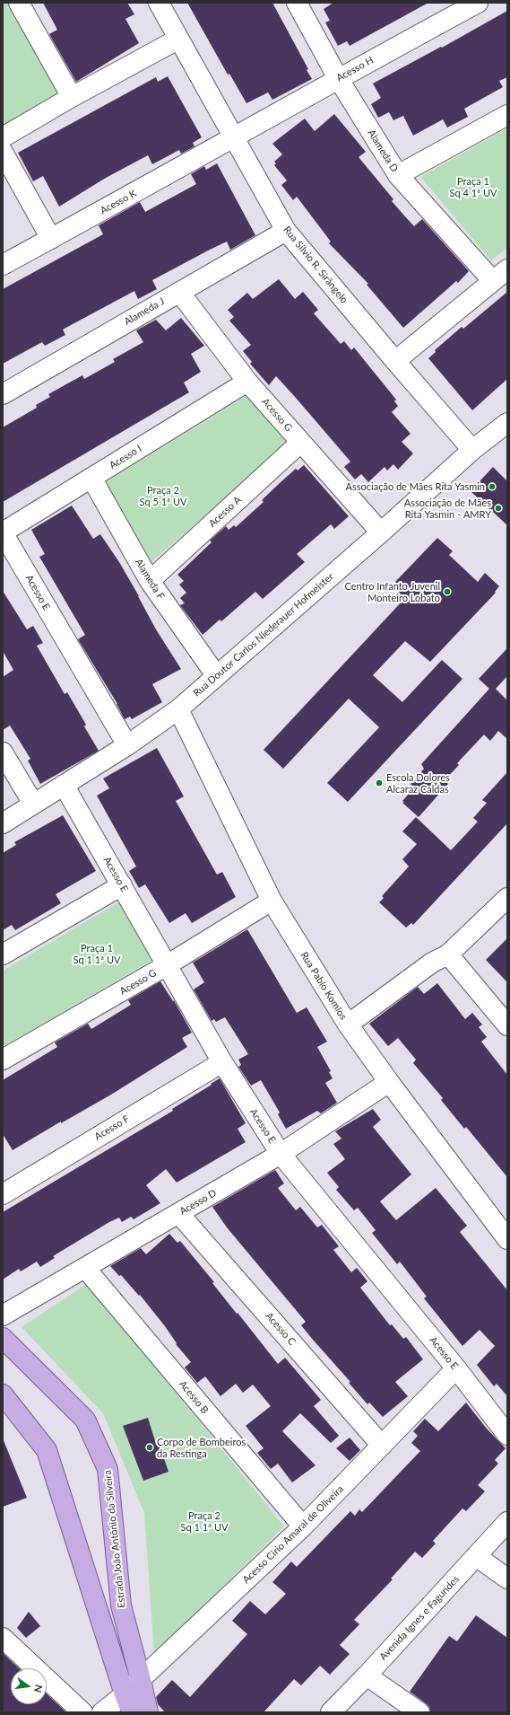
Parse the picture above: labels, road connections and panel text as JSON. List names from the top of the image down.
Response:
{
  "streets": {
    "main road": ["Estrada João Antônio da Silveira"],
    "street": [
      "Acesso H",
      "Alameda D",
      "Acesso K",
      "Rua Sílvio R. Sirângelo",
      "Alameda J",
      "Acesso G",
      "Acesso I",
      "Acesso A",
      "Alameda F",
      "Acesso E",
      "Rua Doutor Carlos Niederauer Hofmeister",
      "Rua Pablo Komlos",
      "Acesso F",
      "Acesso D",
      "Acesso C",
      "Acesso B",
      "Acesso Cirio Amaral de Oliveira",
      "Avenida Ignes e Fagundes"
    ]
  },
  "crossings": [
    ["Acesso H", "Alameda D"],
    ["Acesso H", "Acesso K"],
    ["Acesso H", "Rua Sílvio R. Sirângelo"],
    ["Acesso K", "Rua Sílvio R. Sirângelo"],
    ["Rua Sílvio R. Sirângelo", "Alameda J"],
    ["Rua Sílvio R. Sirângelo", "Rua Doutor Carlos Niederauer Hofmeister"],
    ["Alameda J", "Acesso G"],
    ["Acesso G", "Acesso I"],
    ["Acesso G", "Acesso A"],
    ["Acesso G", "Acesso E"],
    ["Acesso G", "Rua Doutor Carlos Niederauer Hofmeister"],
    ["Acesso G", "Rua Pablo Komlos"],
    ["Acesso I", "Alameda F"],
    ["Acesso I", "Acesso E"],
    ["Acesso A", "Alameda F"],
    ["Alameda F", "Rua Doutor Carlos Niederauer Hofmeister"],
    ["Acesso E", "Rua Doutor Carlos Niederauer Hofmeister"],
    ["Acesso E", "Acesso F"],
    ["Acesso E", "Acesso D"],
    ["Acesso E", "Acesso Cirio Amaral de Oliveira"],
    ["Rua Doutor Carlos Niederauer Hofmeister", "Rua Pablo Komlos"],
    ["Rua Pablo Komlos", "Acesso D"],
    ["Acesso D", "Acesso C"],
    ["Acesso D", "Acesso B"],
    ["Acesso C", "Acesso Cirio Amaral de Oliveira"],
    ["Acesso B", "Acesso Cirio Amaral de Oliveira"],
    ["Acesso Cirio Amaral de Oliveira", "Estrada João Antônio da Silveira"]
  ],
  "parks": [
    "Praça 1 Sq 4 1ª UV",
    "Praça 2 Sq 5 1ª UV",
    "Praça 1 Sq 1 1ª UV",
    "Praça 2 Sq 1 1ª UV"
  ],
  "places": [
    "Associação de Mães Rita Yasmin",
    "Associação de Mães Rita Yasmin - AMRY",
    "Centro Infanto Juvenil Monteiro Lobato",
    "Escola Dolores Alcaraz Caldas",
    "Corpo de Bombeiros da Restinga"
  ],
  "north": "right"
}
